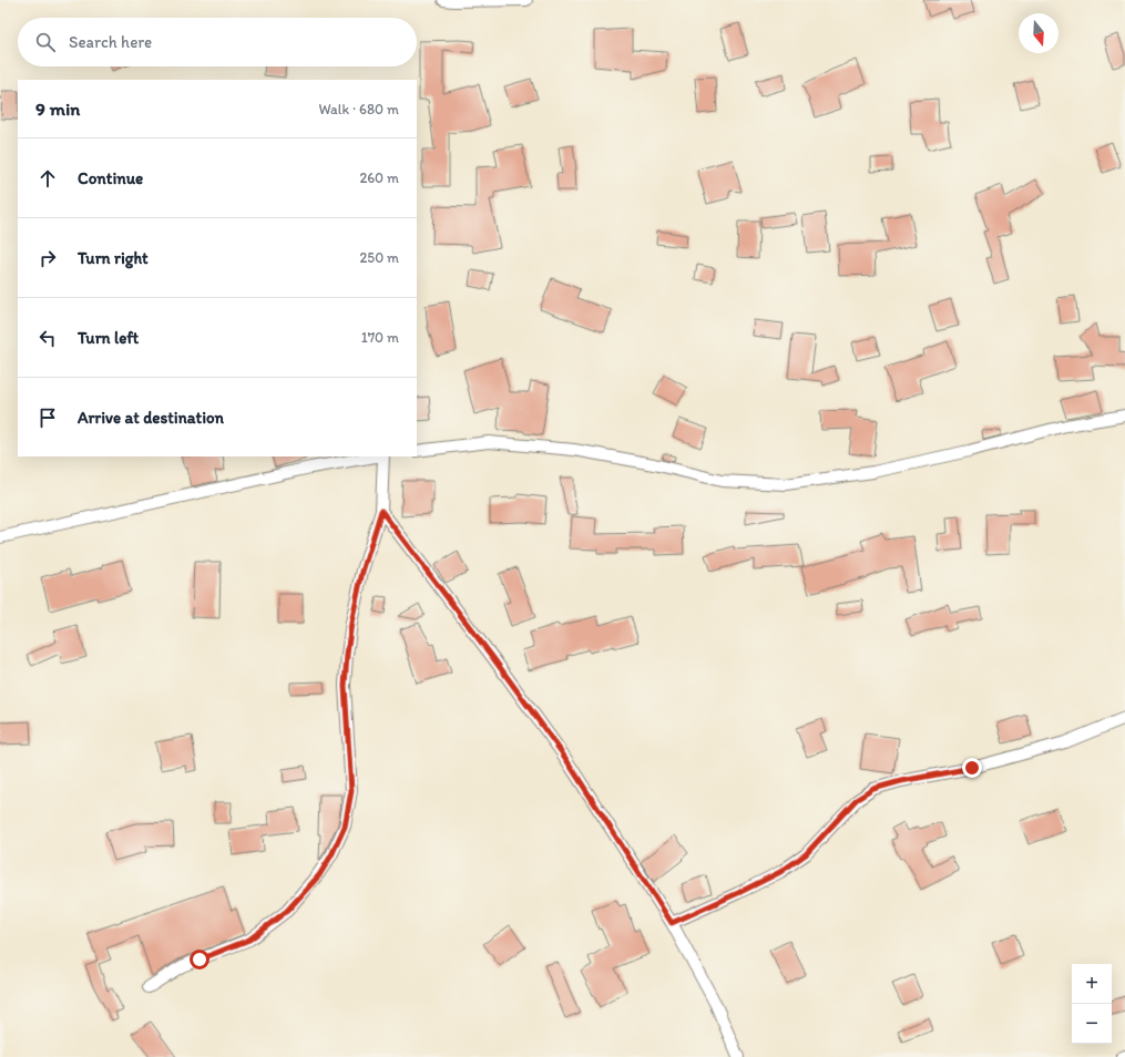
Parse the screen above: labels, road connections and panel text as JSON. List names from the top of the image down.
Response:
{
  "north": "bottom",
  "page": {
    "search": "Search here",
    "heading": ["9 min", "Walk · 680 m"],
    "list": [
      ["Continue", "260 m"],
      ["Turn right", "250 m"],
      ["Turn left", "170 m"],
      "Arrive at destination"
    ],
    "map_buttons": ["+", "−"]
  }
}
